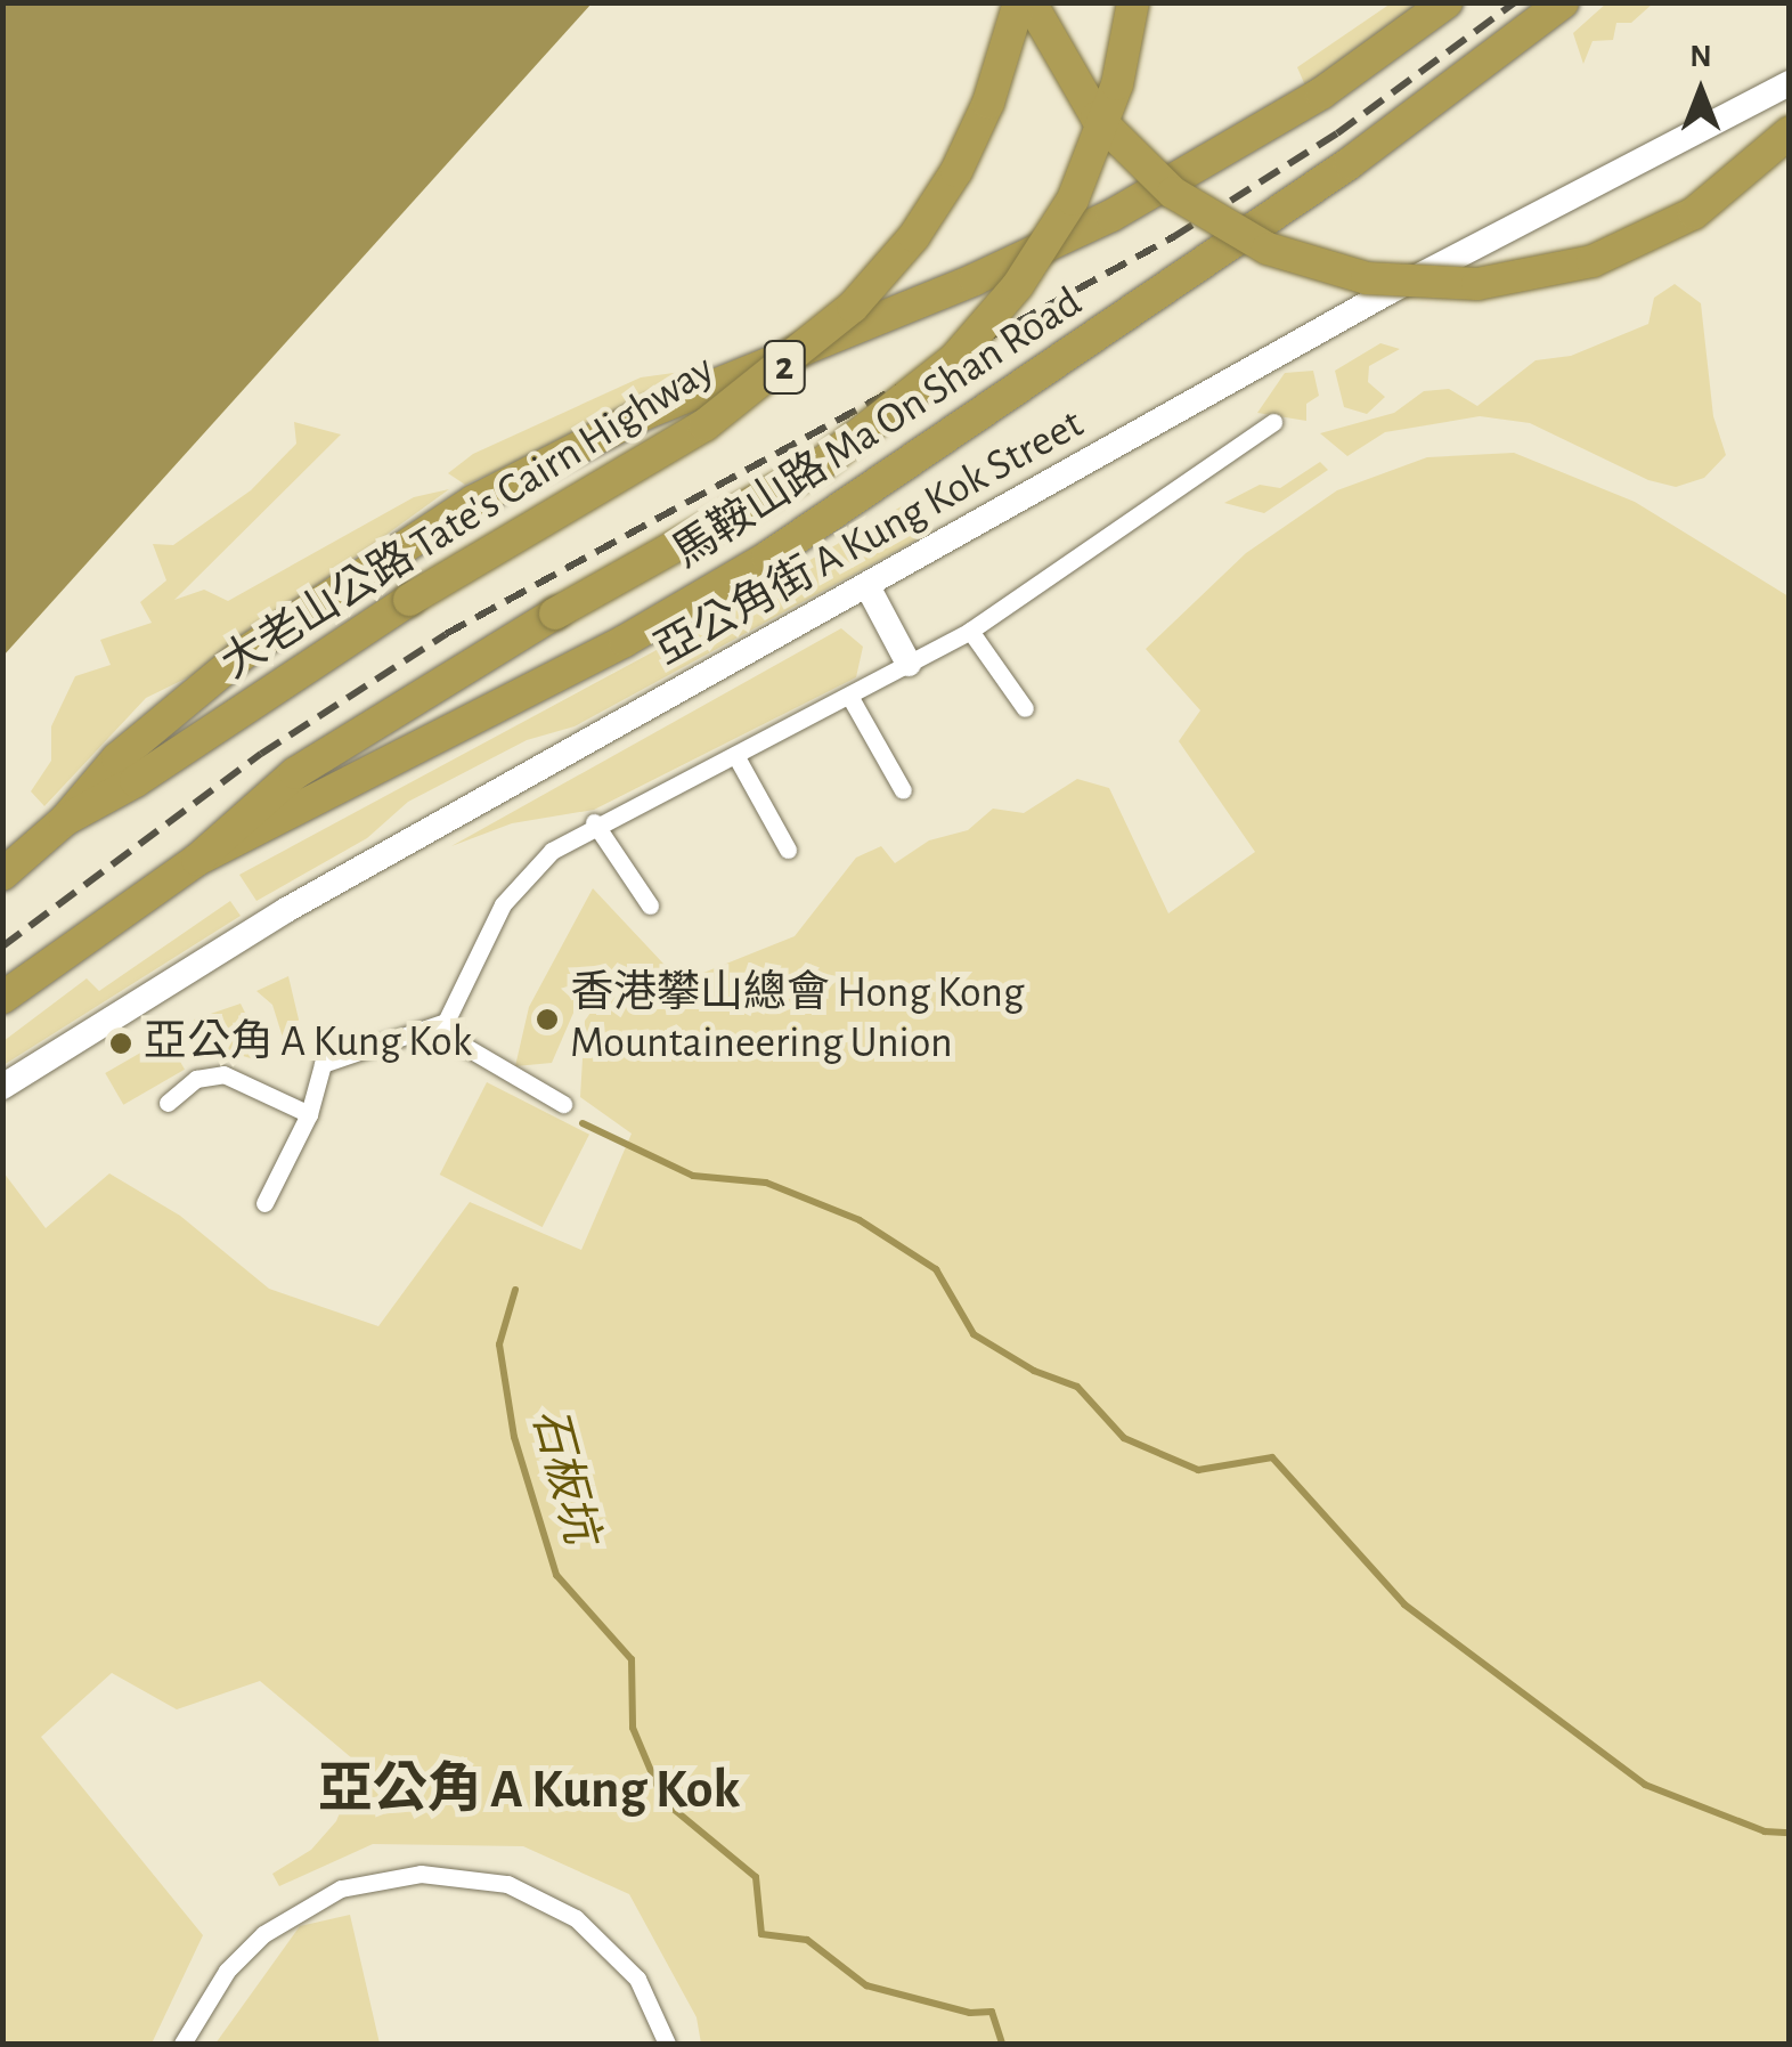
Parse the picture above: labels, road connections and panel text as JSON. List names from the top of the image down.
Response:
{
  "streets": {
    "highway": ["2", "馬鞍山路 Ma On Shan Road", "大老山公路 Tate's Cairn Highway"],
    "main road": ["亞公角街 A Kung Kok Street"]
  },
  "crossings": [
    ["2", "馬鞍山路 Ma On Shan Road"],
    ["馬鞍山路 Ma On Shan Road", "大老山公路 Tate's Cairn Highway"]
  ],
  "districts": ["亞公角 A Kung Kok"],
  "water": ["石板坑"],
  "places": ["香港攀山總會 Hong Kong Mountaineering Union", "亞公角 A Kung Kok"],
  "north": "top"
}
